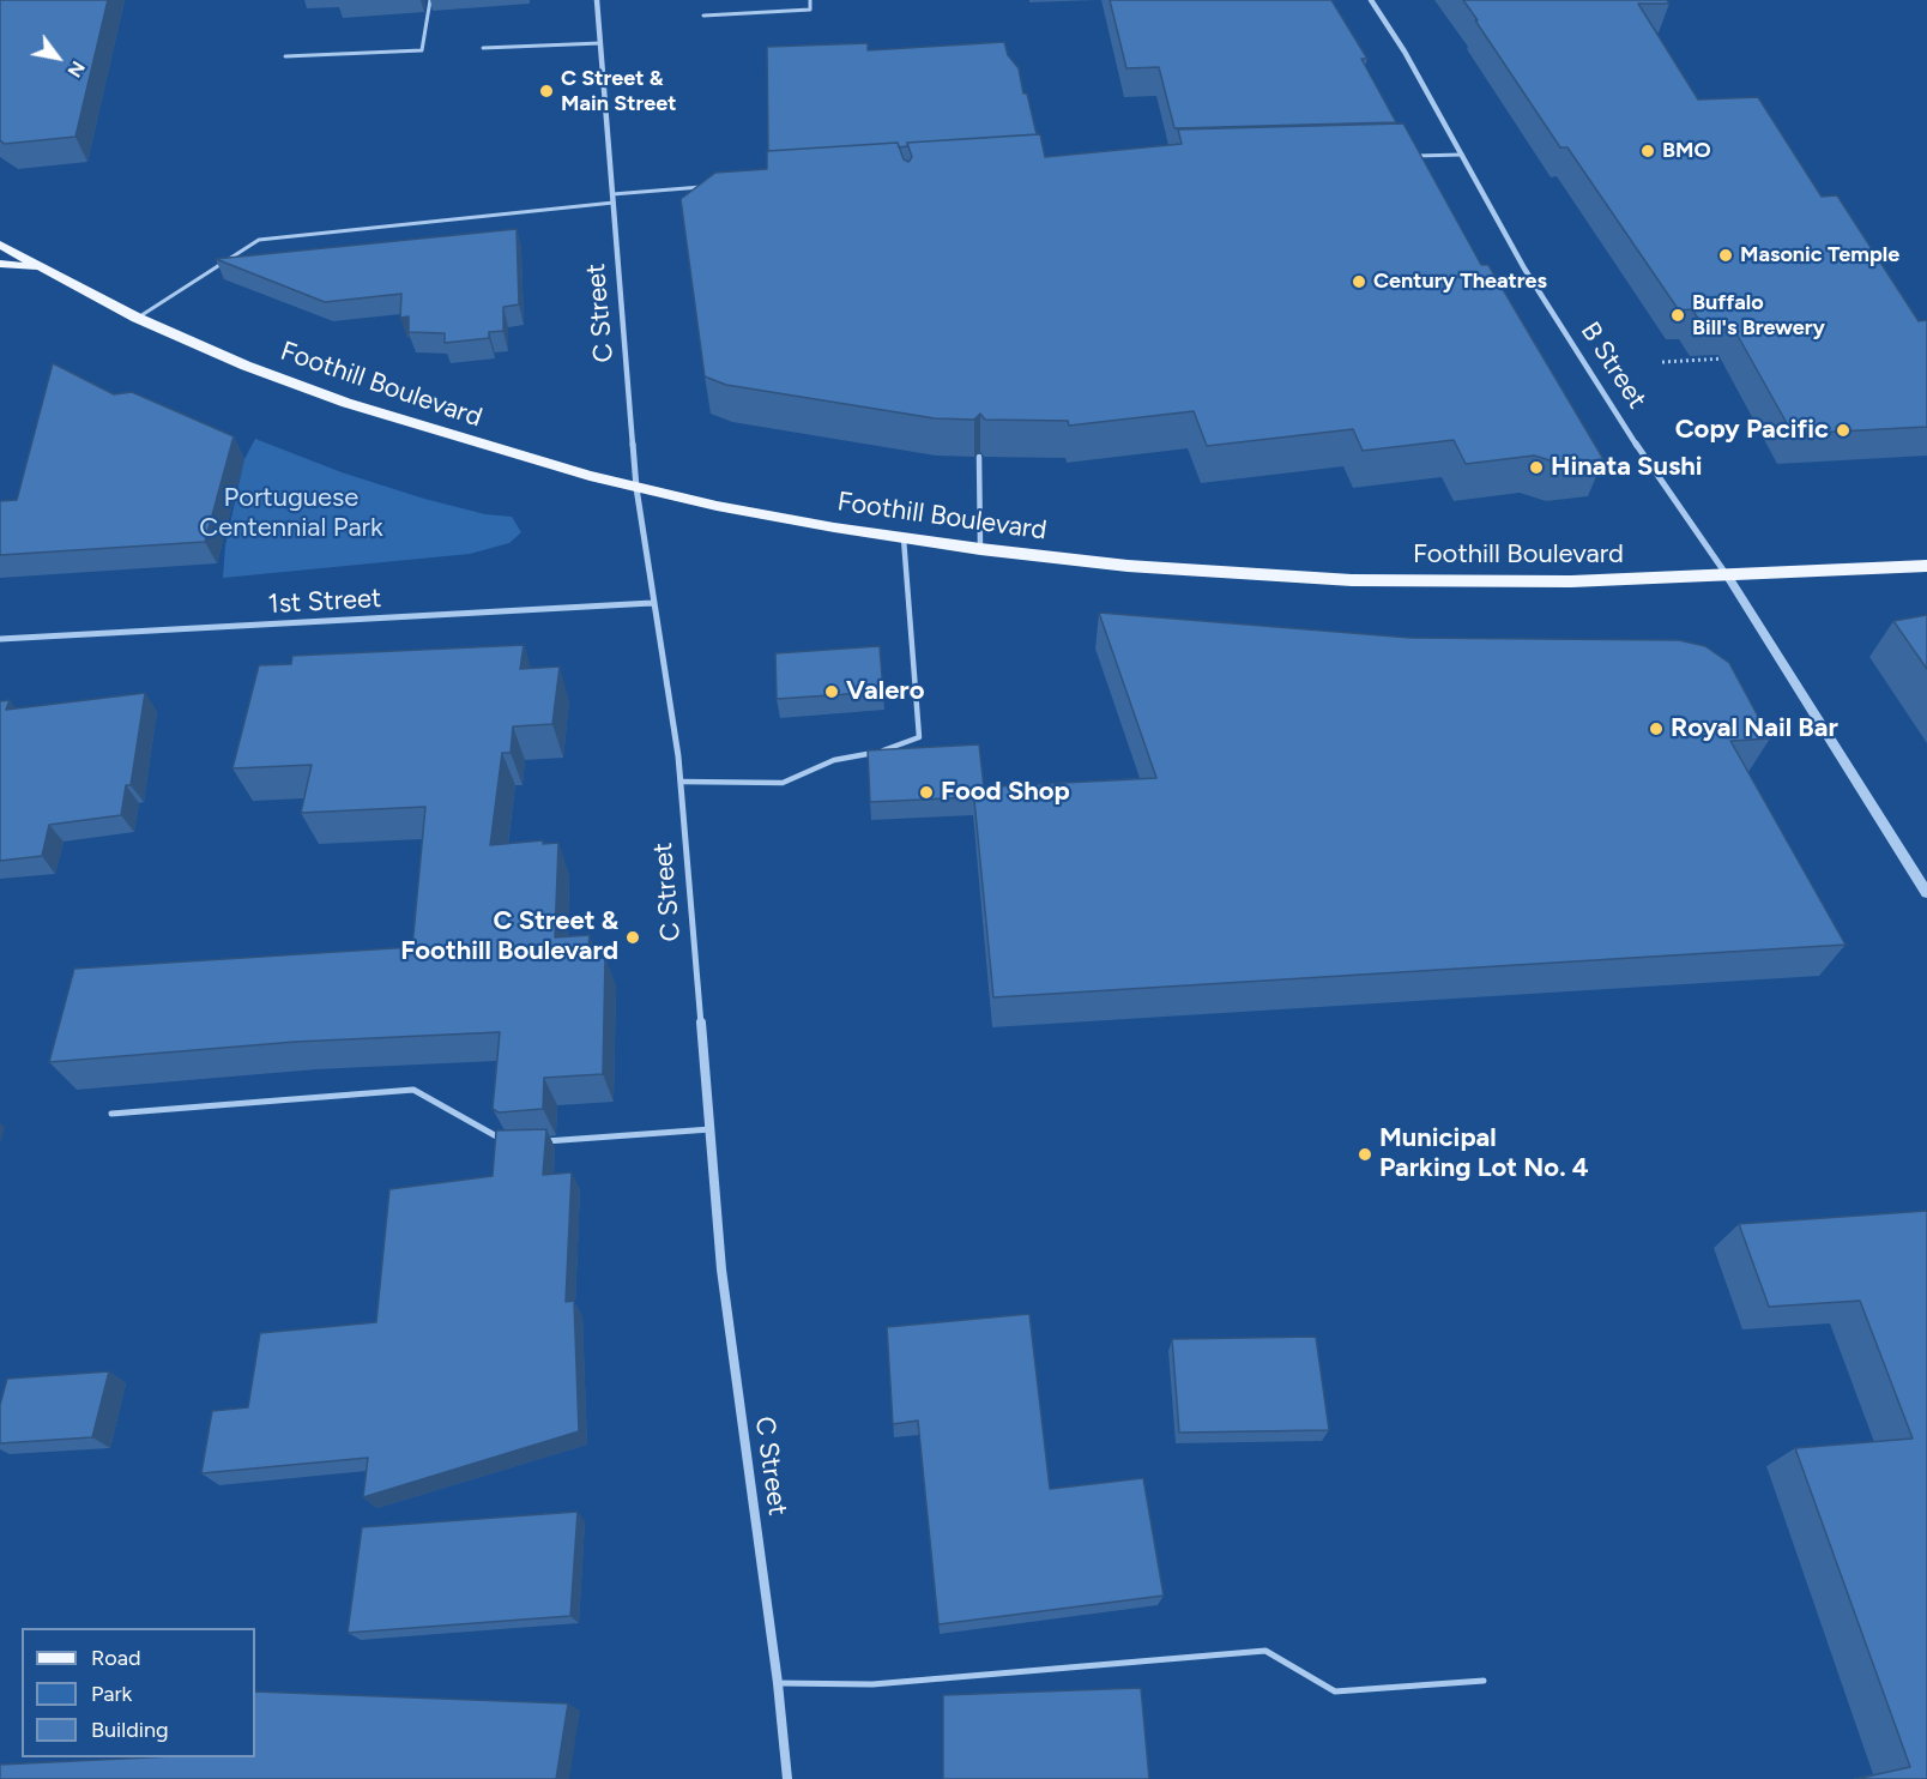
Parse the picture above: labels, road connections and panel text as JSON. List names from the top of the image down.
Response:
{
  "streets": {
    "main road": ["Foothill Boulevard"],
    "street": ["C Street", "B Street", "1st Street"]
  },
  "crossings": [
    ["C Street", "Foothill Boulevard"],
    ["C Street", "1st Street"],
    ["B Street", "Foothill Boulevard"]
  ],
  "parks": ["Portuguese Centennial Park"],
  "places": [
    "C Street & Main Street",
    "BMO",
    "Masonic Temple",
    "Century Theatres",
    "Buffalo Bill's Brewery",
    "Copy Pacific",
    "Hinata Sushi",
    "Valero",
    "Royal Nail Bar",
    "Food Shop",
    "C Street & Foothill Boulevard",
    "Municipal Parking Lot No. 4"
  ],
  "legend": ["Road", "Park", "Building"],
  "north": "bottom right"
}
